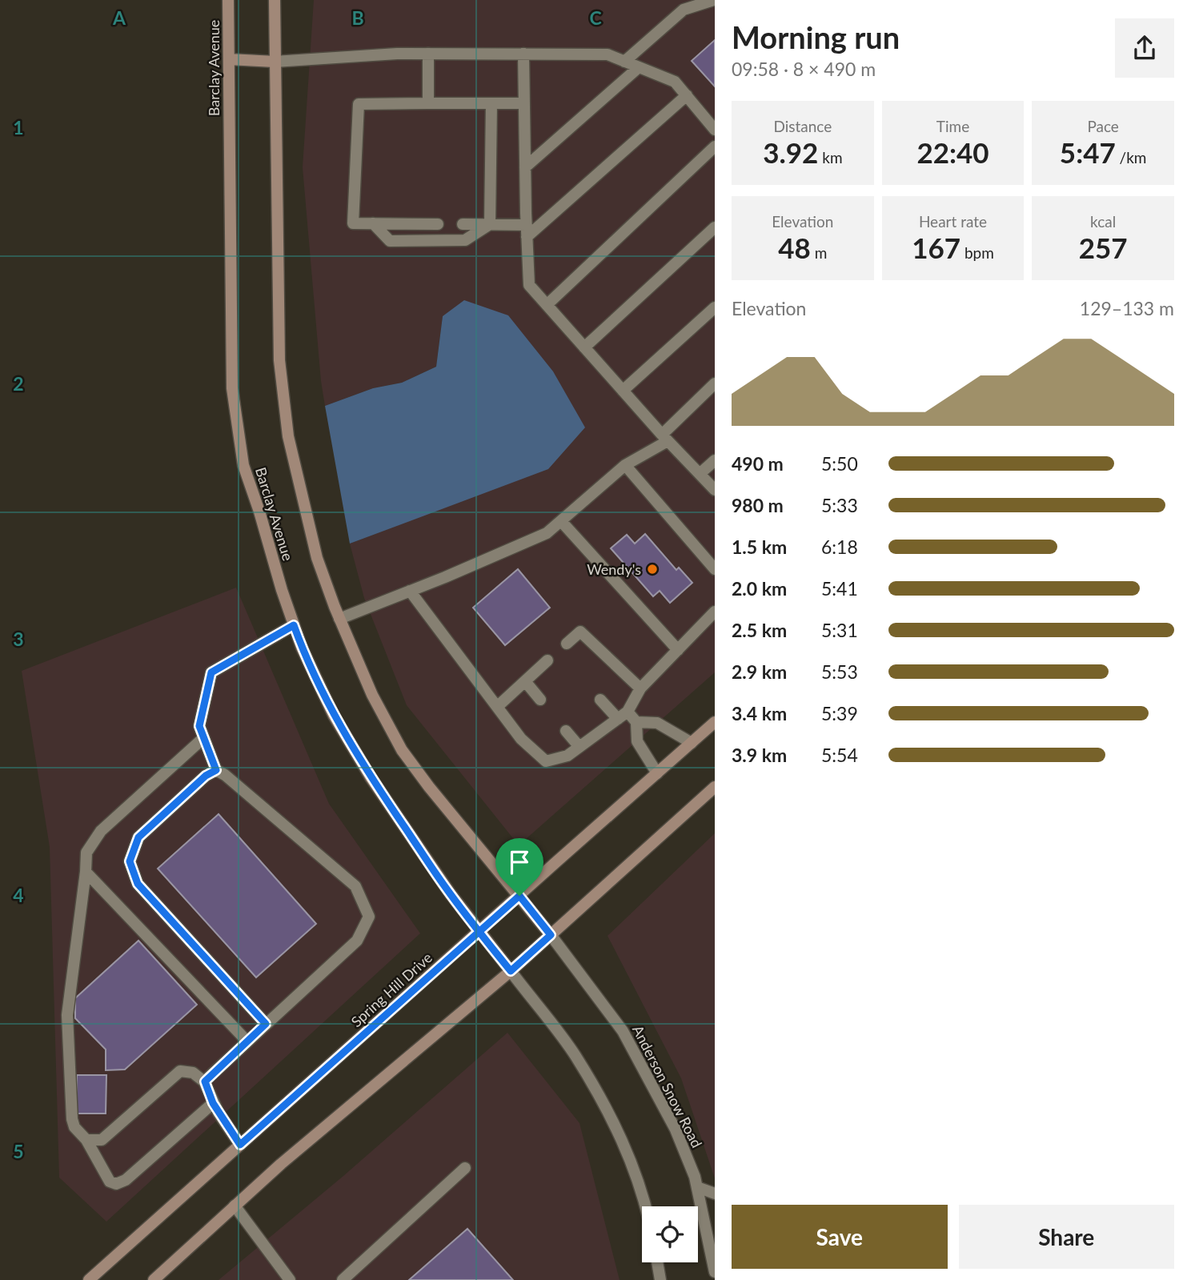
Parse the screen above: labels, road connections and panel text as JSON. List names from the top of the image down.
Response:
{
  "streets": {
    "main road": ["Barclay Avenue", "Spring Hill Drive"],
    "street": ["Anderson Snow Road"]
  },
  "crossings": [
    ["Barclay Avenue", "Spring Hill Drive"],
    ["Barclay Avenue", "Anderson Snow Road"]
  ],
  "places": ["Wendy's"],
  "page": {
    "heading": ["Morning run", "09:58 · 8 × 490 m"],
    "stats": [
      ["Distance", "3.92 km"],
      ["Time", "22:40"],
      ["Pace", "5:47 /km"],
      ["Elevation", "48 m"],
      ["Heart rate", "167 bpm"],
      ["kcal", "257"]
    ],
    "chart": ["Elevation", "129–133 m"],
    "list": [
      {
        "name": "490 m",
        "note": "5:50"
      },
      {
        "name": "980 m",
        "note": "5:33"
      },
      {
        "name": "1.5 km",
        "note": "6:18"
      },
      {
        "name": "2.0 km",
        "note": "5:41"
      },
      {
        "name": "2.5 km",
        "note": "5:31"
      },
      {
        "name": "2.9 km",
        "note": "5:53"
      },
      {
        "name": "3.4 km",
        "note": "5:39"
      },
      {
        "name": "3.9 km",
        "note": "5:54"
      }
    ],
    "buttons": ["Save", "Share"]
  },
  "grid": {
    "columns": ["A", "B", "C"],
    "rows": [
      "1",
      "2",
      "3",
      "4",
      "5"
    ]
  }
}
